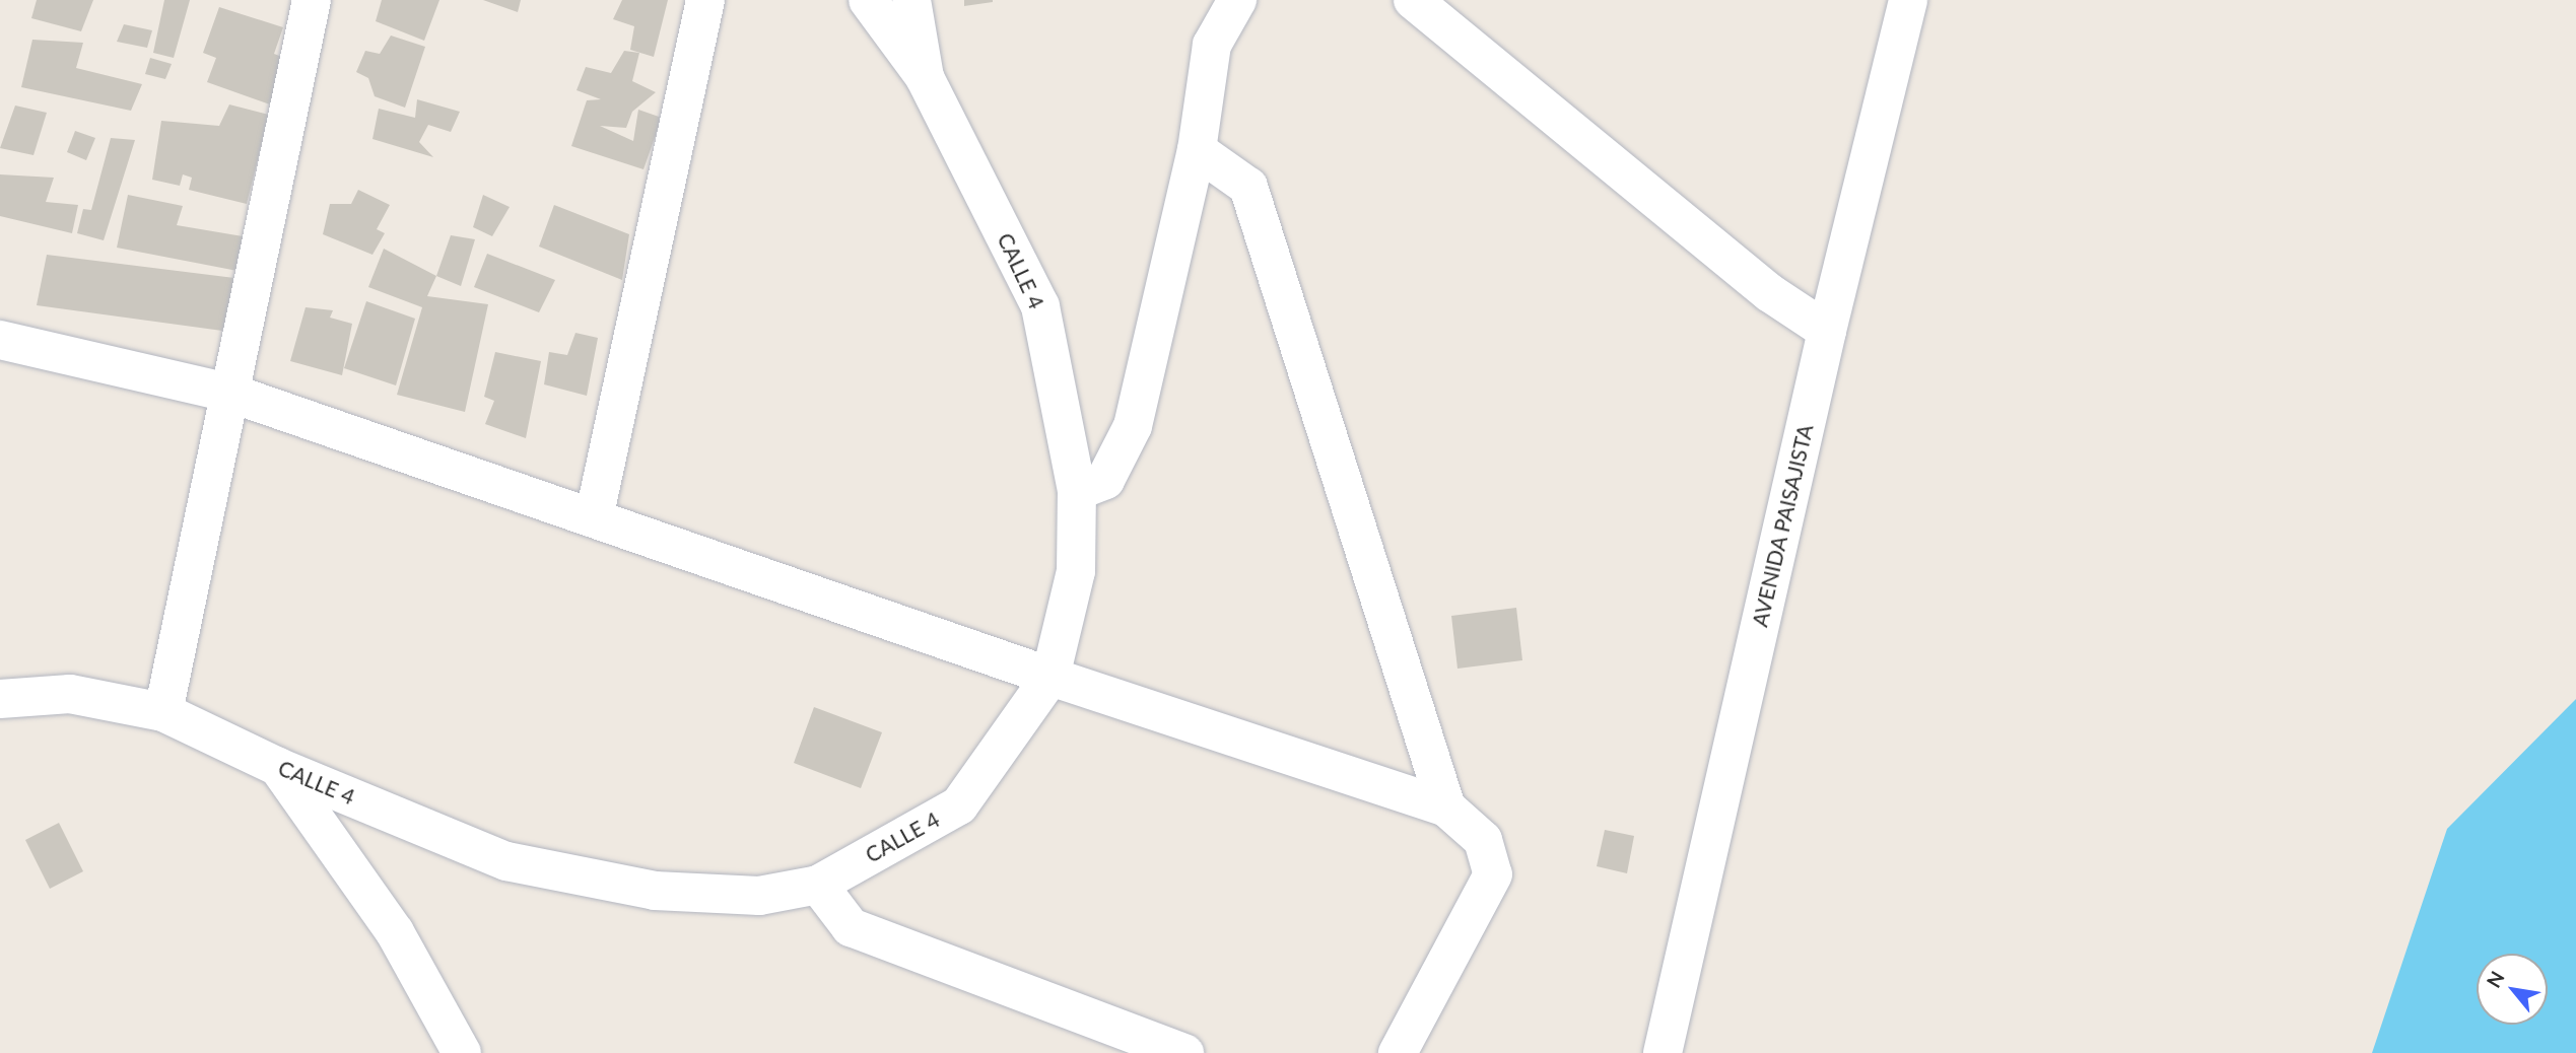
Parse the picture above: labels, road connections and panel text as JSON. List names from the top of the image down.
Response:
{
  "streets": {
    "street": ["CALLE 4", "AVENIDA PAISAJISTA"]
  },
  "north": "top left"
}
